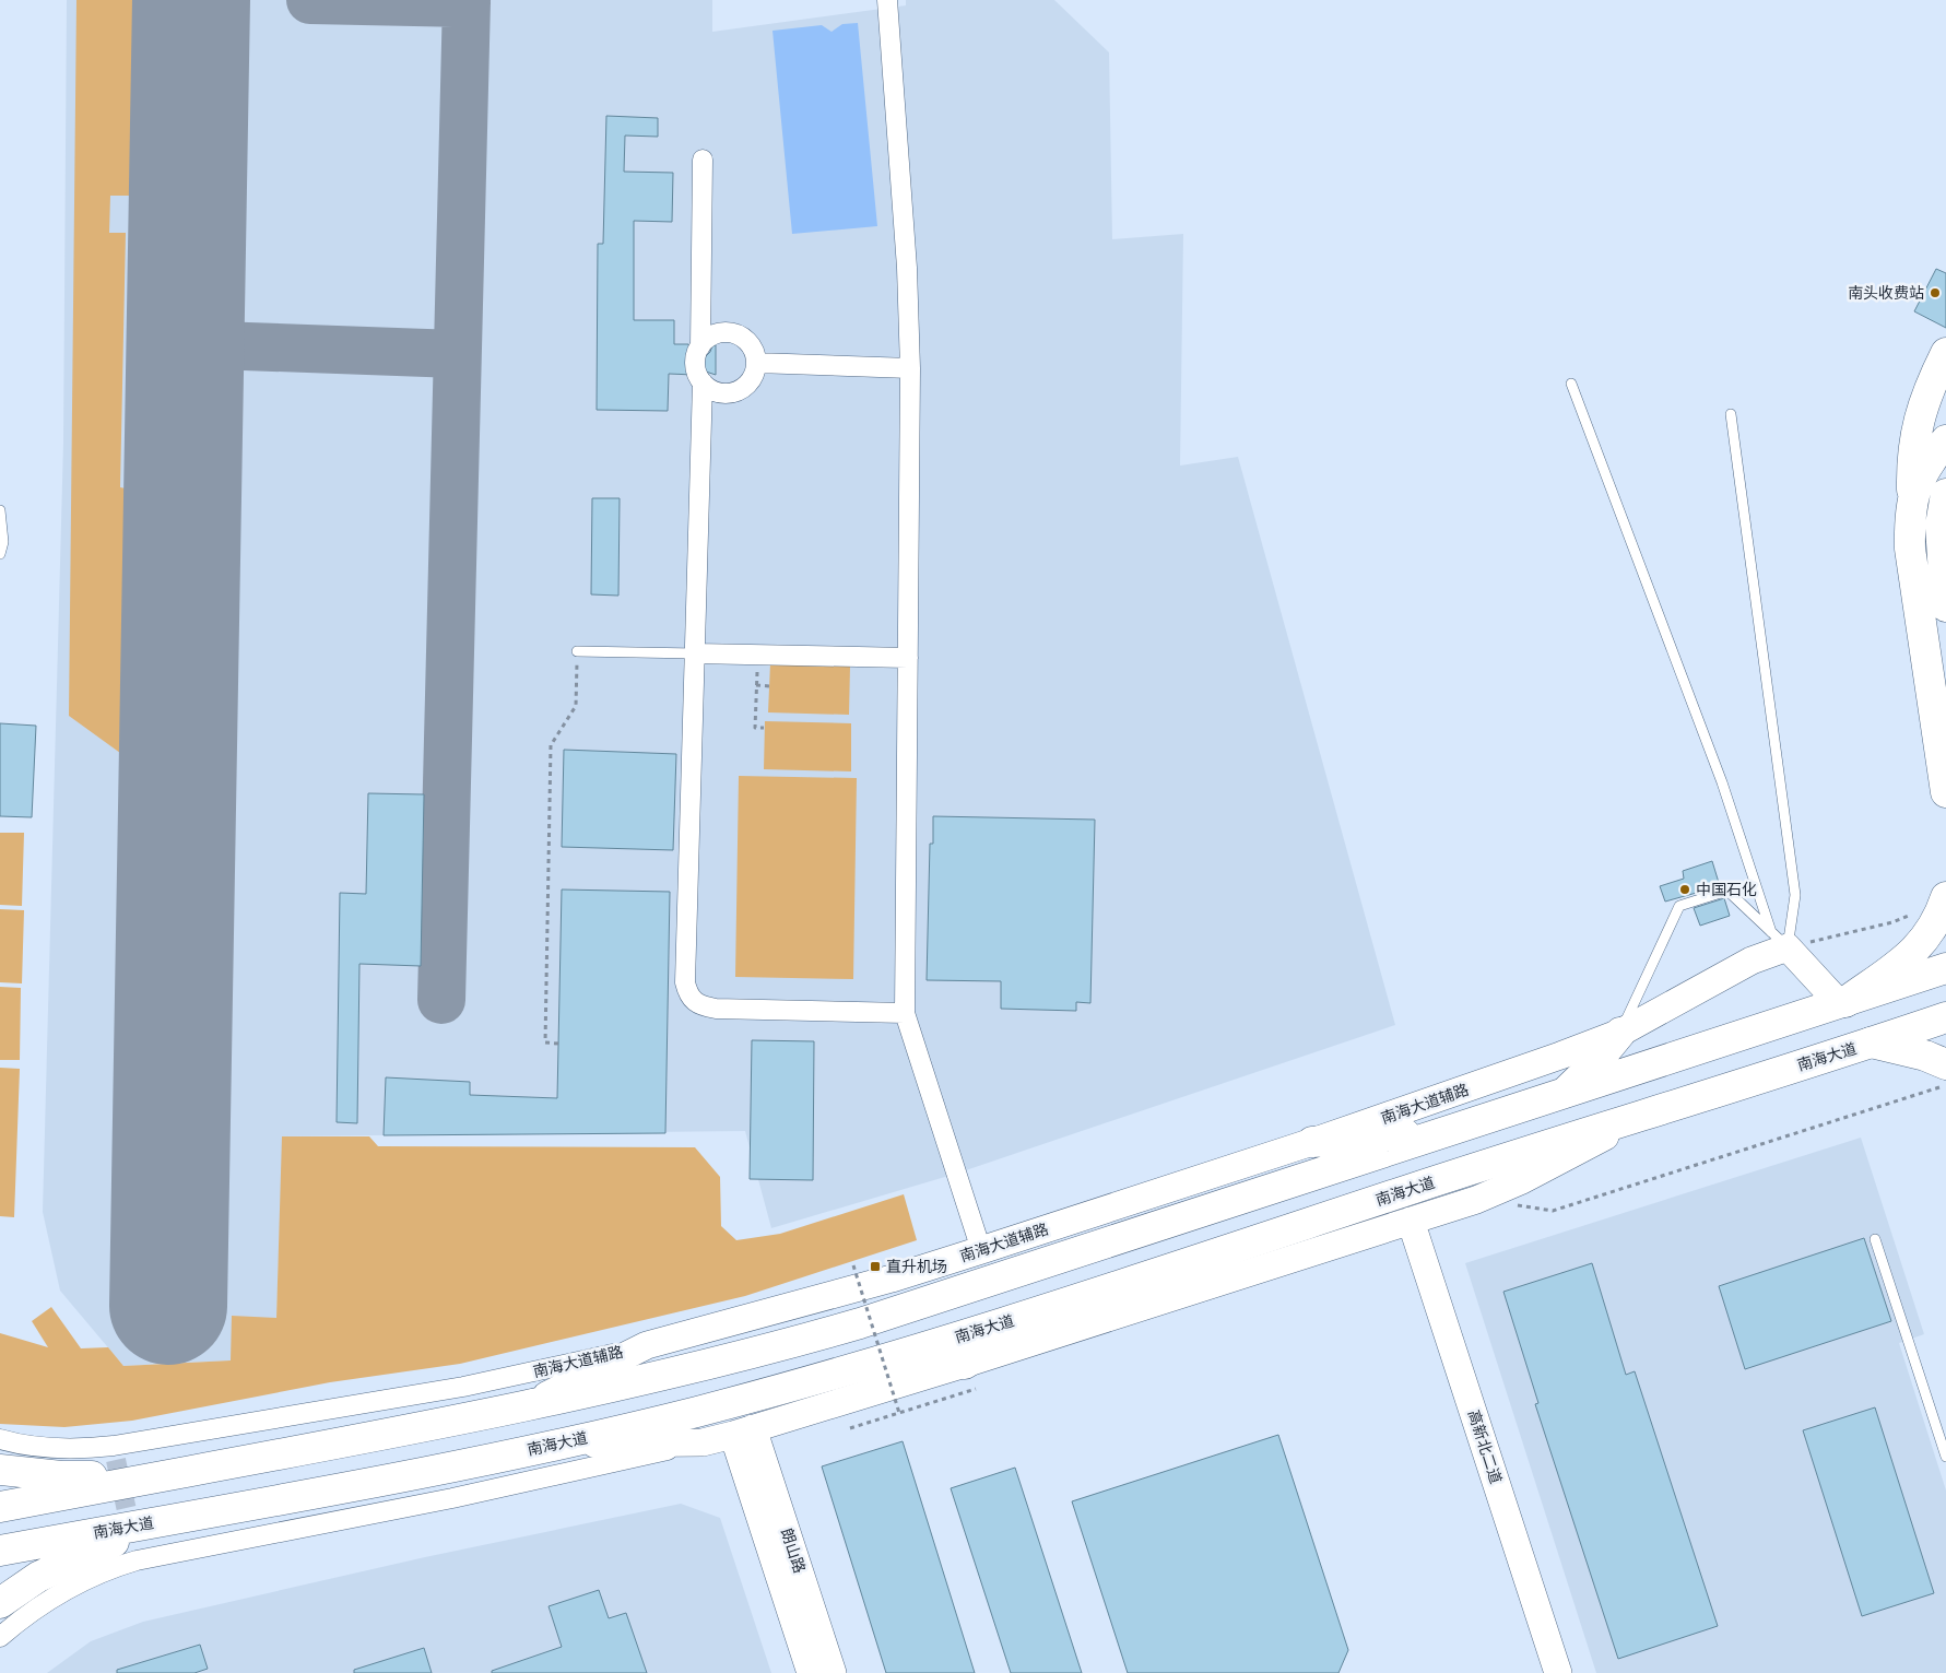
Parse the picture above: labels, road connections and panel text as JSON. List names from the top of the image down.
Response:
{
  "streets": {
    "main road": [
      "南海大道",
      "南海大道辅路",
      "高新北二道",
      "朗山路"
    ]
  },
  "places": {
    "other": ["南头收费站", "中国石化"],
    "transit": ["直升机场"]
  }
}
